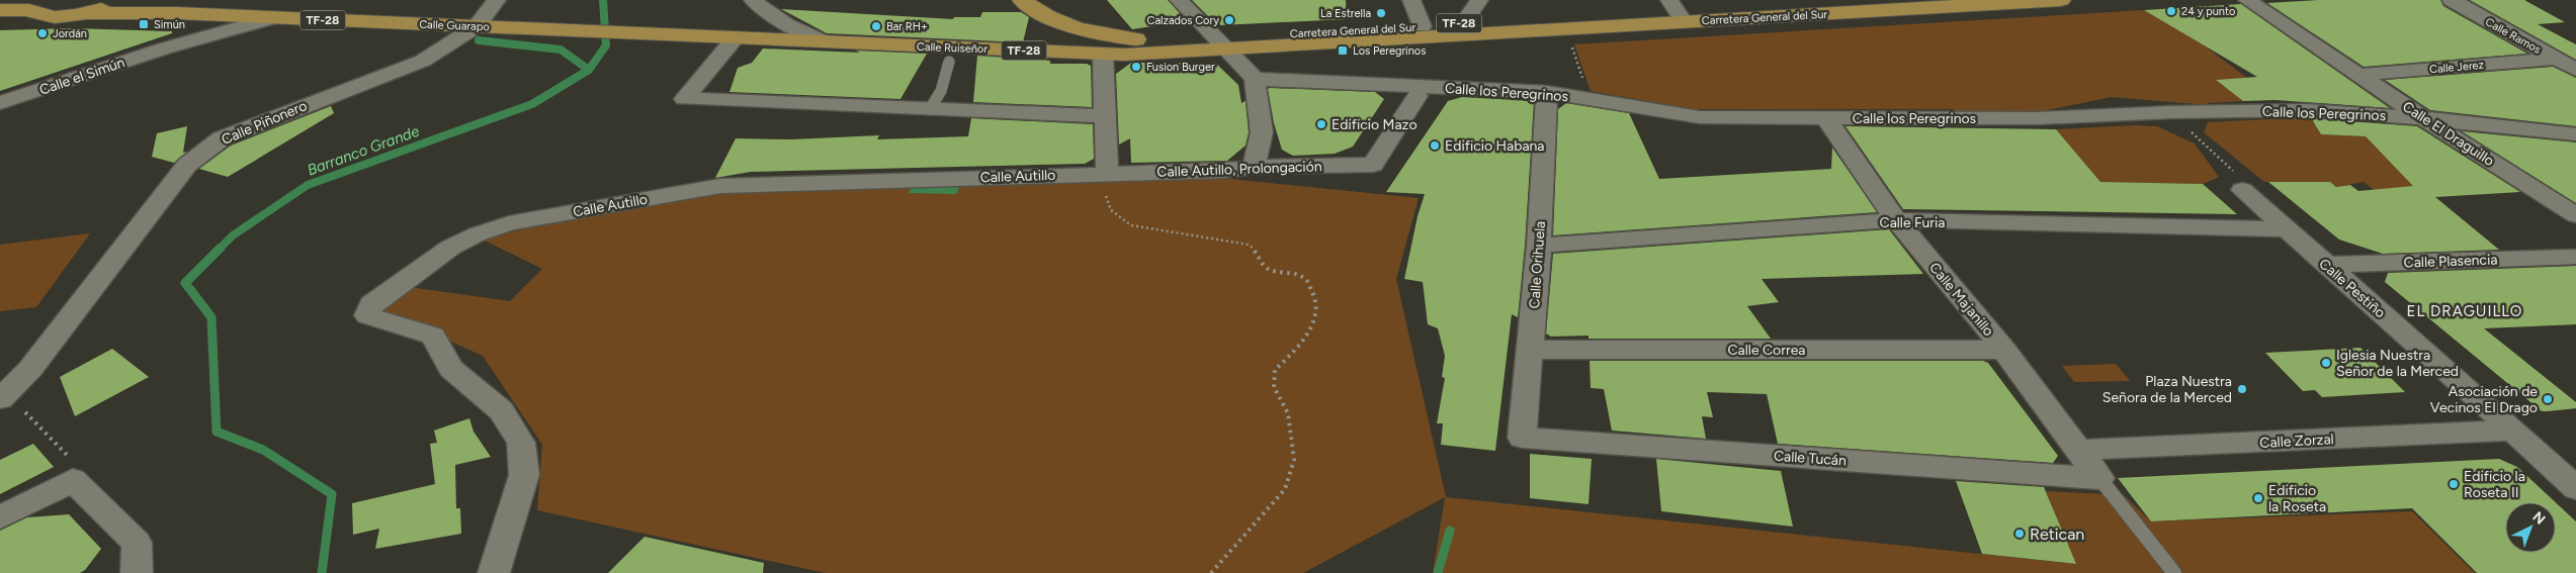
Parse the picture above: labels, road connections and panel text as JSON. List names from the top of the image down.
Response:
{
  "streets": {
    "main road": [
      "Carretera General del Sur",
      "TF-28",
      "Calle Guarapo",
      "Calle Ruiseñor"
    ],
    "street": [
      "Calle Ramos",
      "Calle Jerez",
      "Calle el Simún",
      "Calle los Peregrinos",
      "Calle Piñonero",
      "Calle El Draguillo",
      "Calle Autillo, Prolongación",
      "Calle Autillo",
      "Calle Furia",
      "Calle Plasencia",
      "Calle Orihuela",
      "Calle Pestiño",
      "Calle Majanillo",
      "Calle Correa",
      "Calle Zorzal",
      "Calle Tucán"
    ]
  },
  "crossings": [
    ["Carretera General del Sur", "Calle Ruiseñor"],
    ["TF-28", "Calle Guarapo"],
    ["Calle Guarapo", "Calle Ruiseñor"],
    ["Calle Guarapo", "Calle el Simún"],
    ["Calle Guarapo", "Calle Piñonero"],
    ["Calle Ramos", "Calle Jerez"],
    ["Calle Jerez", "Calle El Draguillo"],
    ["Calle los Peregrinos", "Calle El Draguillo"],
    ["Calle los Peregrinos", "Calle Orihuela"],
    ["Calle los Peregrinos", "Calle Majanillo"],
    ["Calle Autillo, Prolongación", "Calle Autillo"],
    ["Calle Furia", "Calle Orihuela"],
    ["Calle Furia", "Calle Pestiño"],
    ["Calle Furia", "Calle Majanillo"],
    ["Calle Plasencia", "Calle Pestiño"],
    ["Calle Orihuela", "Calle Correa"],
    ["Calle Orihuela", "Calle Tucán"],
    ["Calle Pestiño", "Calle Zorzal"],
    ["Calle Majanillo", "Calle Correa"],
    ["Calle Majanillo", "Calle Zorzal"],
    ["Calle Majanillo", "Calle Tucán"]
  ],
  "districts": ["EL DRAGUILLO"],
  "water": ["Barranco Grande"],
  "places": {
    "other": [
      "24 y punto",
      "La Estrella",
      "Calzados Cory",
      "Bar RH+",
      "Jordán",
      "Fusion Burger",
      "Edificio Mazo",
      "Edificio Habana",
      "Iglesia Nuestra Señor de la Merced",
      "Plaza Nuestra Señora de la Merced",
      "Asociación de Vecinos El Drago",
      "Edificio la Roseta II",
      "Edificio la Roseta",
      "Retican"
    ],
    "transit": ["Simún", "Los Peregrinos"]
  },
  "north": "top right"
}
